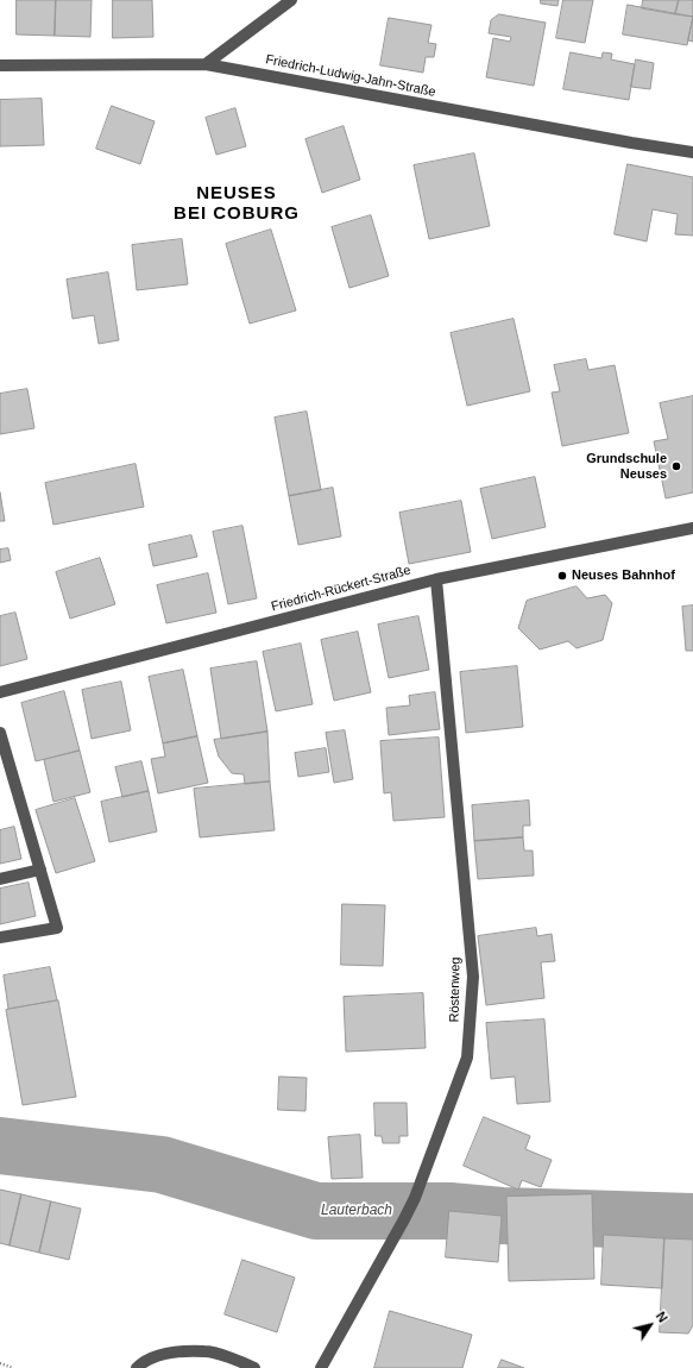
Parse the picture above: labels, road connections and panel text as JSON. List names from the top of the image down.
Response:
{
  "streets": {
    "street": ["Friedrich-Ludwig-Jahn-Straße", "Friedrich-Rückert-Straße", "Röstenweg"]
  },
  "crossings": [
    ["Friedrich-Rückert-Straße", "Röstenweg"]
  ],
  "districts": ["NEUSES BEI COBURG"],
  "water": ["Lauterbach"],
  "places": ["Grundschule Neuses", "Neuses Bahnhof"],
  "north": "top right"
}
